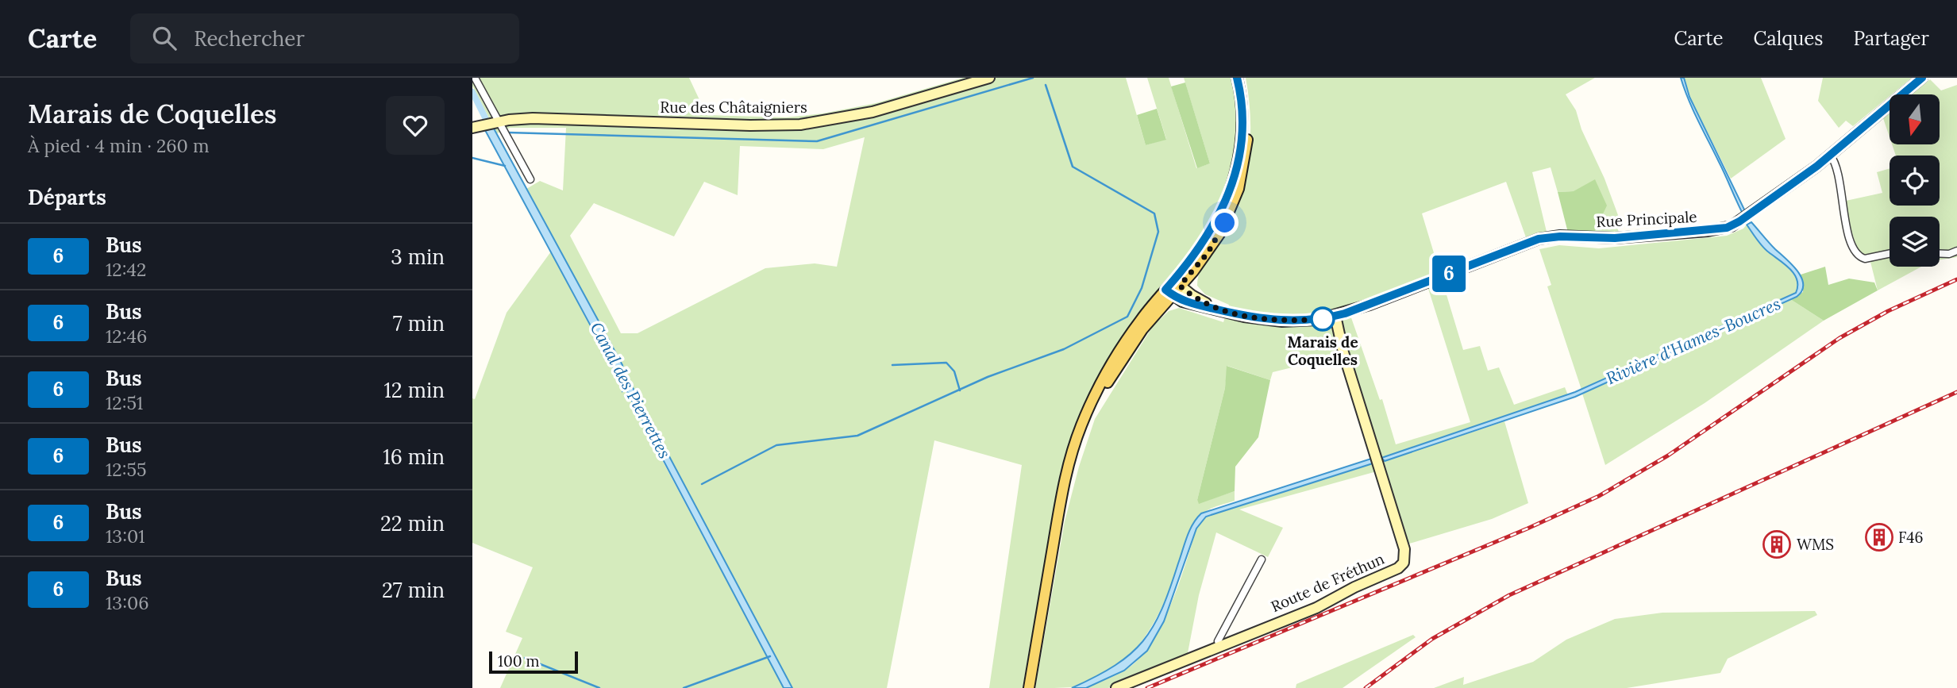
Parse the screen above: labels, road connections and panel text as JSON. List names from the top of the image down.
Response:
{
  "streets": {
    "street": ["Rue des Châtaigniers", "Rue Principale", "Route de Fréthun"]
  },
  "crossings": [
    ["Rue Principale", "Route de Fréthun"]
  ],
  "water": ["Rivière d'Hames-Boucres", "Canal des Pierrettes"],
  "places": {
    "other": ["Marais de Coquelles"],
    "building": ["F46", "WMS"]
  },
  "lines": ["bus line 6"],
  "scale_bar": "100 m",
  "north": "bottom",
  "page": {
    "header": "Carte",
    "search": "Rechercher",
    "nav": ["Carte", "Calques", "Partager"],
    "heading": [
      ["Marais de Coquelles", "À pied · 4 min · 260 m"],
      "Départs"
    ],
    "on_map": "6",
    "list": [
      {
        "mark": "6",
        "name": "Bus",
        "note": "12:42",
        "value": "3 min"
      },
      {
        "mark": "6",
        "name": "Bus",
        "note": "12:46",
        "value": "7 min"
      },
      {
        "mark": "6",
        "name": "Bus",
        "note": "12:51",
        "value": "12 min"
      },
      {
        "mark": "6",
        "name": "Bus",
        "note": "12:55",
        "value": "16 min"
      },
      {
        "mark": "6",
        "name": "Bus",
        "note": "13:01",
        "value": "22 min"
      },
      {
        "mark": "6",
        "name": "Bus",
        "note": "13:06",
        "value": "27 min"
      }
    ],
    "scale": "100 m"
  }
}
